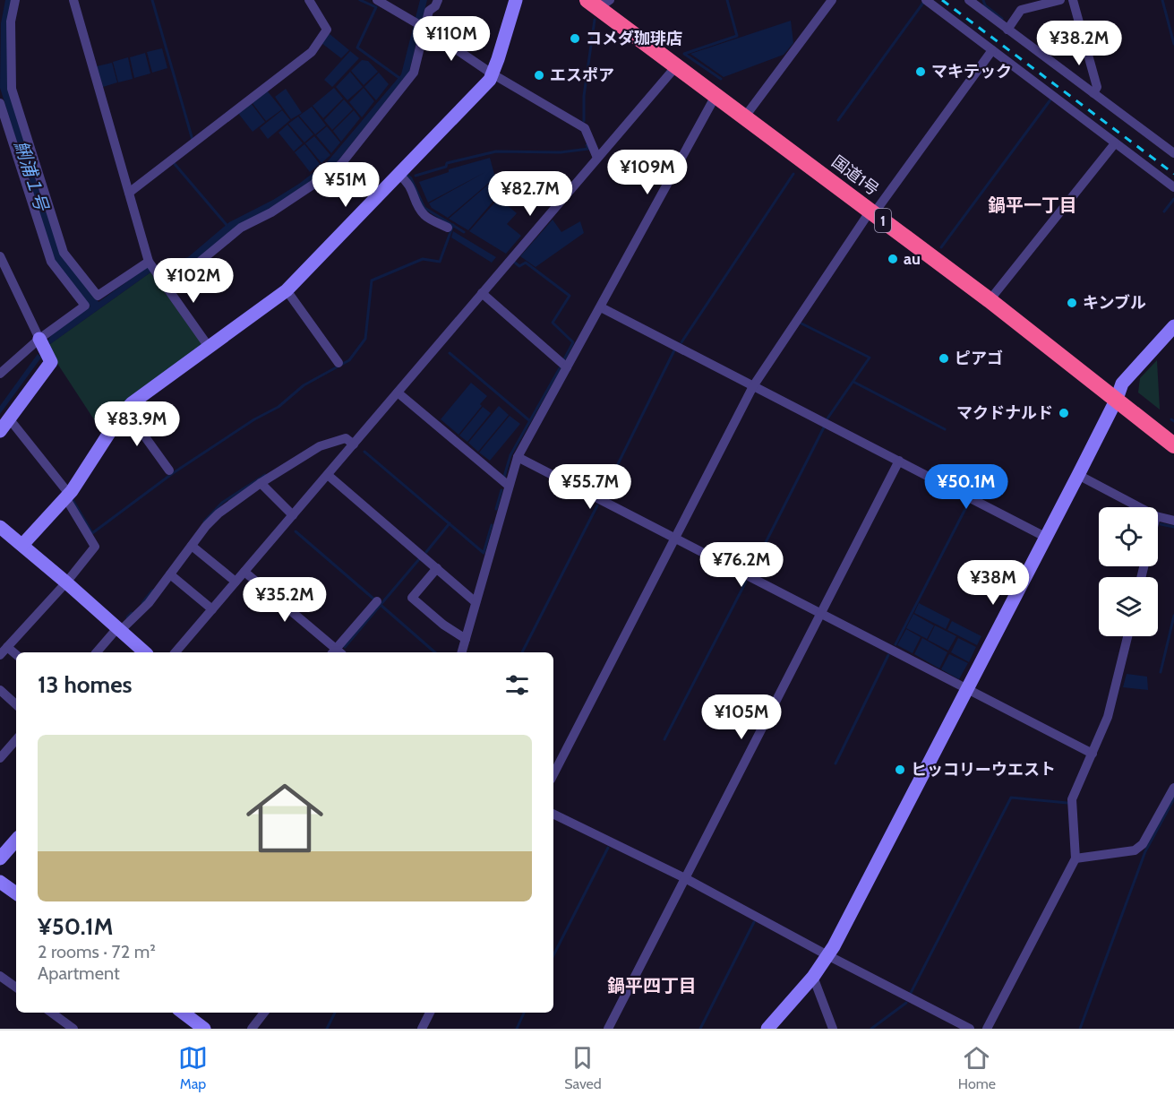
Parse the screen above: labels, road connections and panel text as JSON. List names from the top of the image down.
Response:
{
  "streets": {
    "highway": ["国道1号", "1"]
  },
  "districts": ["鍋平一丁目", "鍋平四丁目"],
  "water": ["鯏浦１号"],
  "places": [
    "コメダ珈琲店",
    "マキテック",
    "エスポア",
    "au",
    "キンブル",
    "ピアゴ",
    "マクドナルド",
    "ヒッコリーウエスト"
  ],
  "page": {
    "price": [
      "¥110M",
      "¥38.2M",
      "¥109M",
      "¥51M",
      "¥82.7M",
      "¥102M",
      "¥83.9M",
      "¥55.7M",
      "¥50.1M",
      "¥76.2M",
      "¥38M",
      "¥35.2M",
      "¥105M"
    ],
    "heading": "13 homes",
    "list": [
      {
        "name": "¥50.1M",
        "note": "2 rooms · 72 m² · Apartment"
      }
    ],
    "tabs": ["Map", "Saved", "Home"]
  }
}
